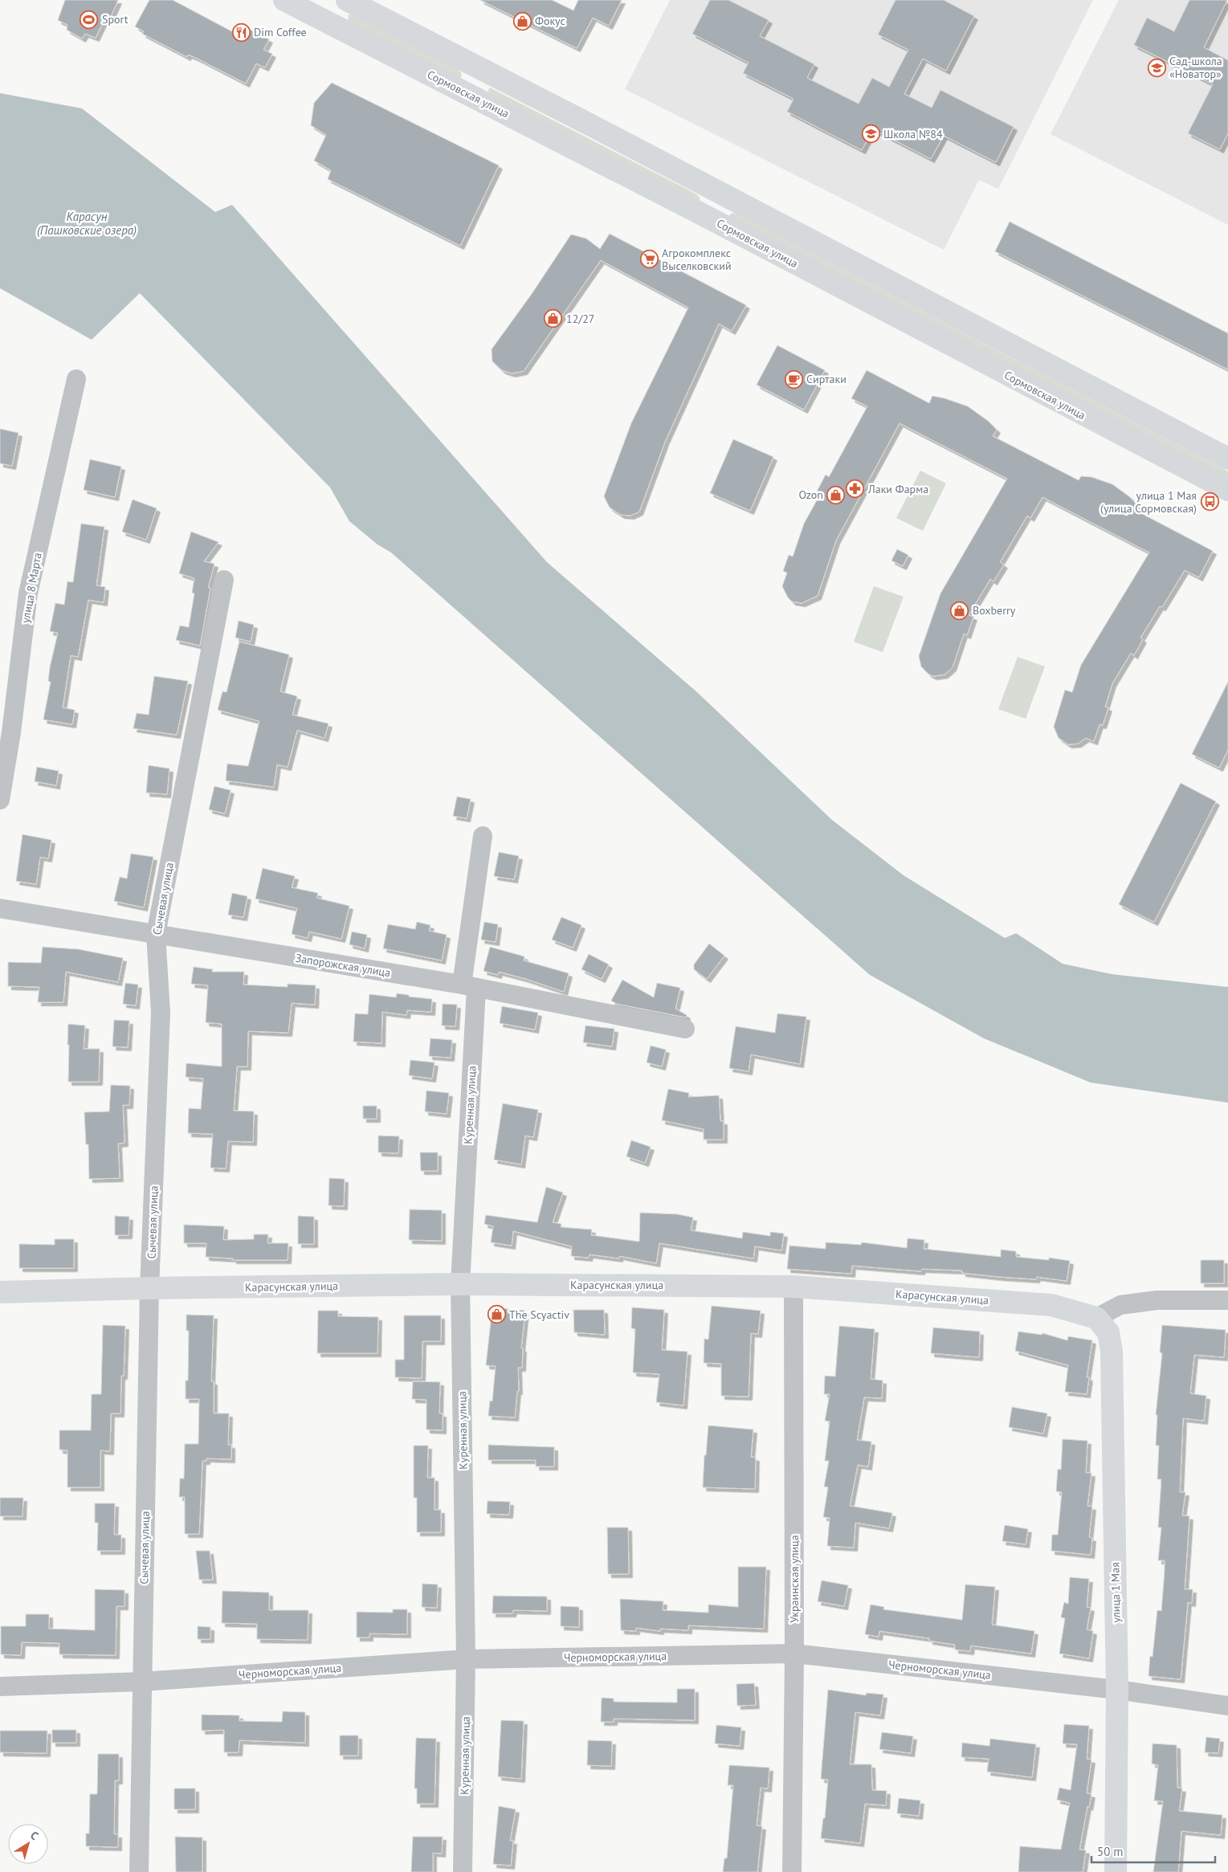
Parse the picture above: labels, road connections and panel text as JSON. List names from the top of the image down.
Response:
{
  "streets": {
    "main road": ["Сормовская улица", "Карасунская улица", "улица 1 Мая"],
    "street": [
      "улица 8 Марта",
      "Сычевая улица",
      "Запорожская улица",
      "Куренная улица",
      "Украинская улица",
      "Черноморская улица"
    ]
  },
  "crossings": [
    ["Сычевая улица", "Запорожская улица"],
    ["Сычевая улица", "Карасунская улица"],
    ["Сычевая улица", "Черноморская улица"],
    ["Запорожская улица", "Куренная улица"],
    ["Куренная улица", "Карасунская улица"],
    ["Куренная улица", "Черноморская улица"],
    ["Карасунская улица", "Украинская улица"],
    ["Карасунская улица", "улица 1 Мая"],
    ["Украинская улица", "Черноморская улица"],
    ["улица 1 Мая", "Черноморская улица"]
  ],
  "water": ["Карасун (Пашковские озера)"],
  "places": {
    "sports": ["Sport"],
    "shop": [
      "Фокус",
      "12/27",
      "Ozon",
      "Boxberry",
      "The Scyactiv"
    ],
    "restaurant": ["Dim Coffee"],
    "school or university": ["Сад-школа «Новатор»", "Школа №84"],
    "supermarket": ["Агрокомплекс Выселковский"],
    "cafe": ["Сиртаки"],
    "pharmacy": ["Лаки Фарма"],
    "bus stop": ["улица 1 Мая (улица Сормовская)"]
  },
  "scale_bar": "50 m",
  "north": "top right"
}
